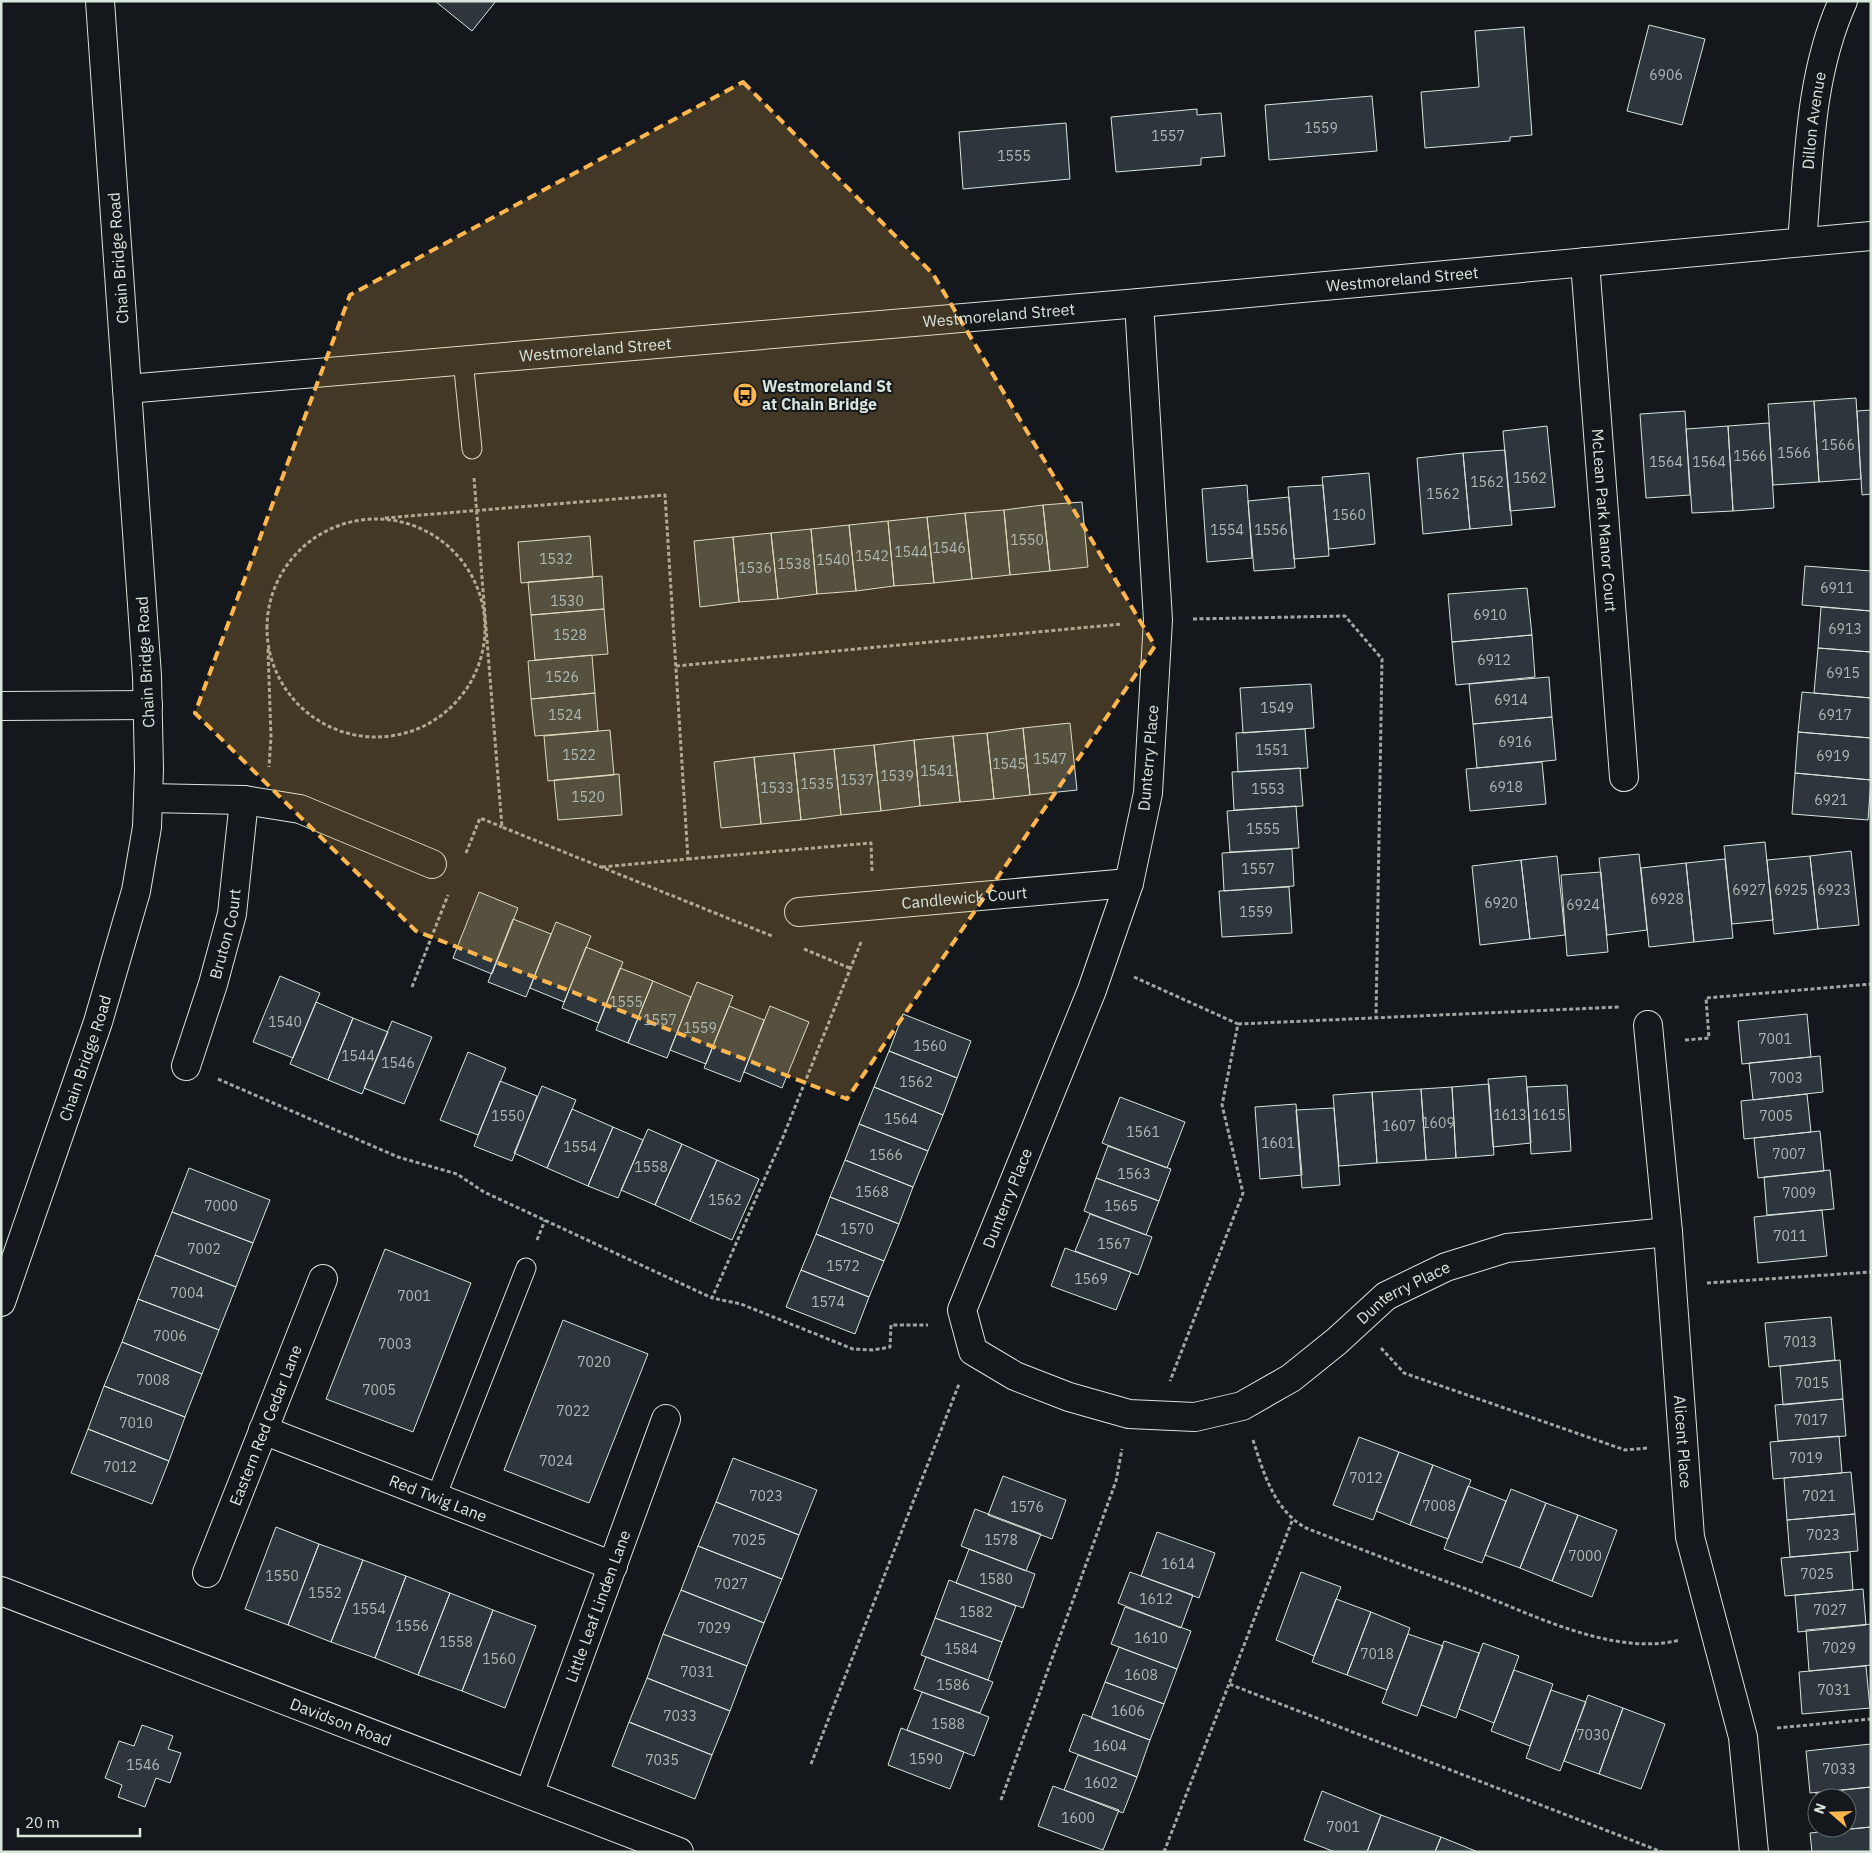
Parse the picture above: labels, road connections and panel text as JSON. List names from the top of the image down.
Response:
{
  "streets": {
    "street": [
      "Dillon Avenue",
      "Chain Bridge Road",
      "Westmoreland Street",
      "McLean Park Manor Court",
      "Dunterry Place",
      "Candlewick Court",
      "Bruton Court",
      "Eastern Red Cedar Lane",
      "Alicent Place",
      "Red Twig Lane",
      "Little Leaf Linden Lane",
      "Davidson Road"
    ]
  },
  "crossings": [
    ["Dillon Avenue", "Westmoreland Street"],
    ["Chain Bridge Road", "Westmoreland Street"],
    ["Westmoreland Street", "McLean Park Manor Court"],
    ["Westmoreland Street", "Dunterry Place"],
    ["Dunterry Place", "Candlewick Court"],
    ["Dunterry Place", "Alicent Place"],
    ["Eastern Red Cedar Lane", "Red Twig Lane"],
    ["Red Twig Lane", "Little Leaf Linden Lane"],
    ["Little Leaf Linden Lane", "Davidson Road"]
  ],
  "places": {
    "bus stop": ["Westmoreland St at Chain Bridge"]
  },
  "house_numbers": [
    "6906",
    "1559",
    "1557",
    "1555",
    "1566",
    "1566",
    "1566",
    "1564",
    "1564",
    "1562",
    "1562",
    "1562",
    "1560",
    "1554",
    "1556",
    "1550",
    "1546",
    "1544",
    "1542",
    "1532",
    "1540",
    "1538",
    "1536",
    "6911",
    "1530",
    "6910",
    "6913",
    "1528",
    "6912",
    "6915",
    "1526",
    "6914",
    "1549",
    "1524",
    "6917",
    "6916",
    "1551",
    "1522",
    "6919",
    "1547",
    "1545",
    "1541",
    "1539",
    "1537",
    "1535",
    "6918",
    "1533",
    "1553",
    "1520",
    "6921",
    "1555",
    "1557",
    "6927",
    "6925",
    "6923",
    "6928",
    "6920",
    "6924",
    "1559",
    "1555",
    "1557",
    "1540",
    "1559",
    "7001",
    "1560",
    "1544",
    "1546",
    "7003",
    "1562",
    "1613",
    "1615",
    "1550",
    "7005",
    "1564",
    "1609",
    "1607",
    "1561",
    "1601",
    "1554",
    "7007",
    "1566",
    "1558",
    "1563",
    "1568",
    "7009",
    "1562",
    "7000",
    "1565",
    "1570",
    "7011",
    "1567",
    "7002",
    "1572",
    "1569",
    "7004",
    "7001",
    "1574",
    "7006",
    "7013",
    "7003",
    "7020",
    "7008",
    "7015",
    "7005",
    "7022",
    "7017",
    "7010",
    "7019",
    "7024",
    "7012",
    "7012",
    "7023",
    "7021",
    "7008",
    "1576",
    "7023",
    "7025",
    "1578",
    "7000",
    "1614",
    "7025",
    "1550",
    "1580",
    "7027",
    "1552",
    "1612",
    "1554",
    "7027",
    "1582",
    "1556",
    "7029",
    "1610",
    "1558",
    "7029",
    "1584",
    "7018",
    "1560",
    "7031",
    "1608",
    "1586",
    "7031",
    "1606",
    "7033",
    "1588",
    "7030",
    "1604",
    "1590",
    "7035",
    "1546",
    "7033",
    "1602",
    "1600",
    "7001"
  ],
  "scale_bar": "20 m",
  "north": "left"
}
